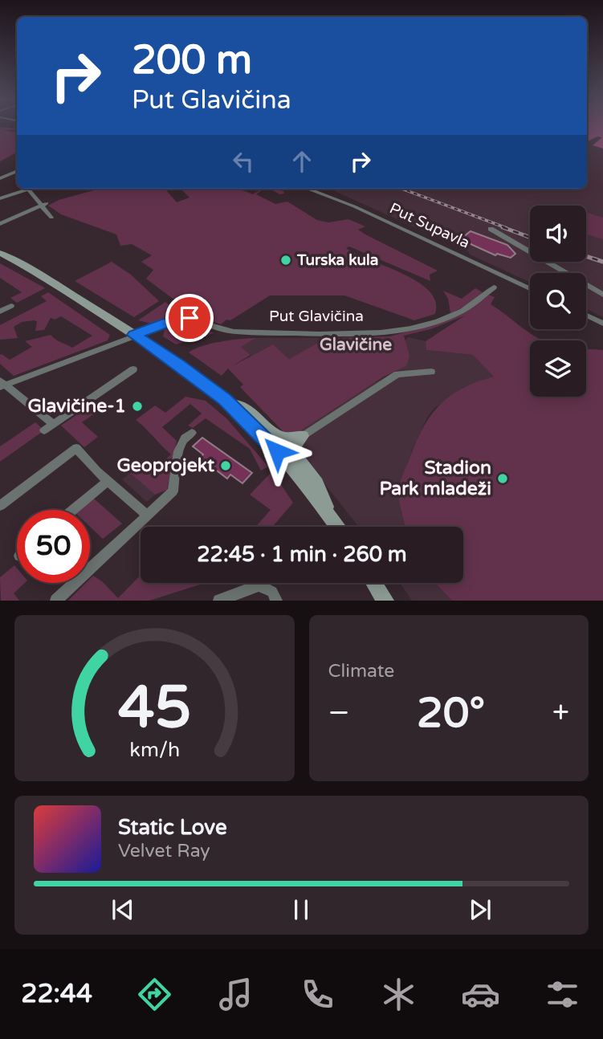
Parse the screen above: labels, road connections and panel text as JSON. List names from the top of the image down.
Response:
{
  "streets": {
    "street": ["Put Supavla", "Put Glavičina"]
  },
  "districts": ["Glavičine"],
  "places": [
    "Turska kula",
    "Glavičine-1",
    "Geoprojekt",
    "Stadion Park mladeži"
  ],
  "page": {
    "turn": ["200 m", "Put Glavičina"],
    "limit": "50",
    "trip": "22:45 · 1 min · 260 m",
    "tile": "Climate",
    "heat": ["−", "20°", "+"],
    "song": ["Static Love", "Velvet Ray"],
    "tabs": "22:44",
    "gauge": ["45", "km/h"]
  }
}
